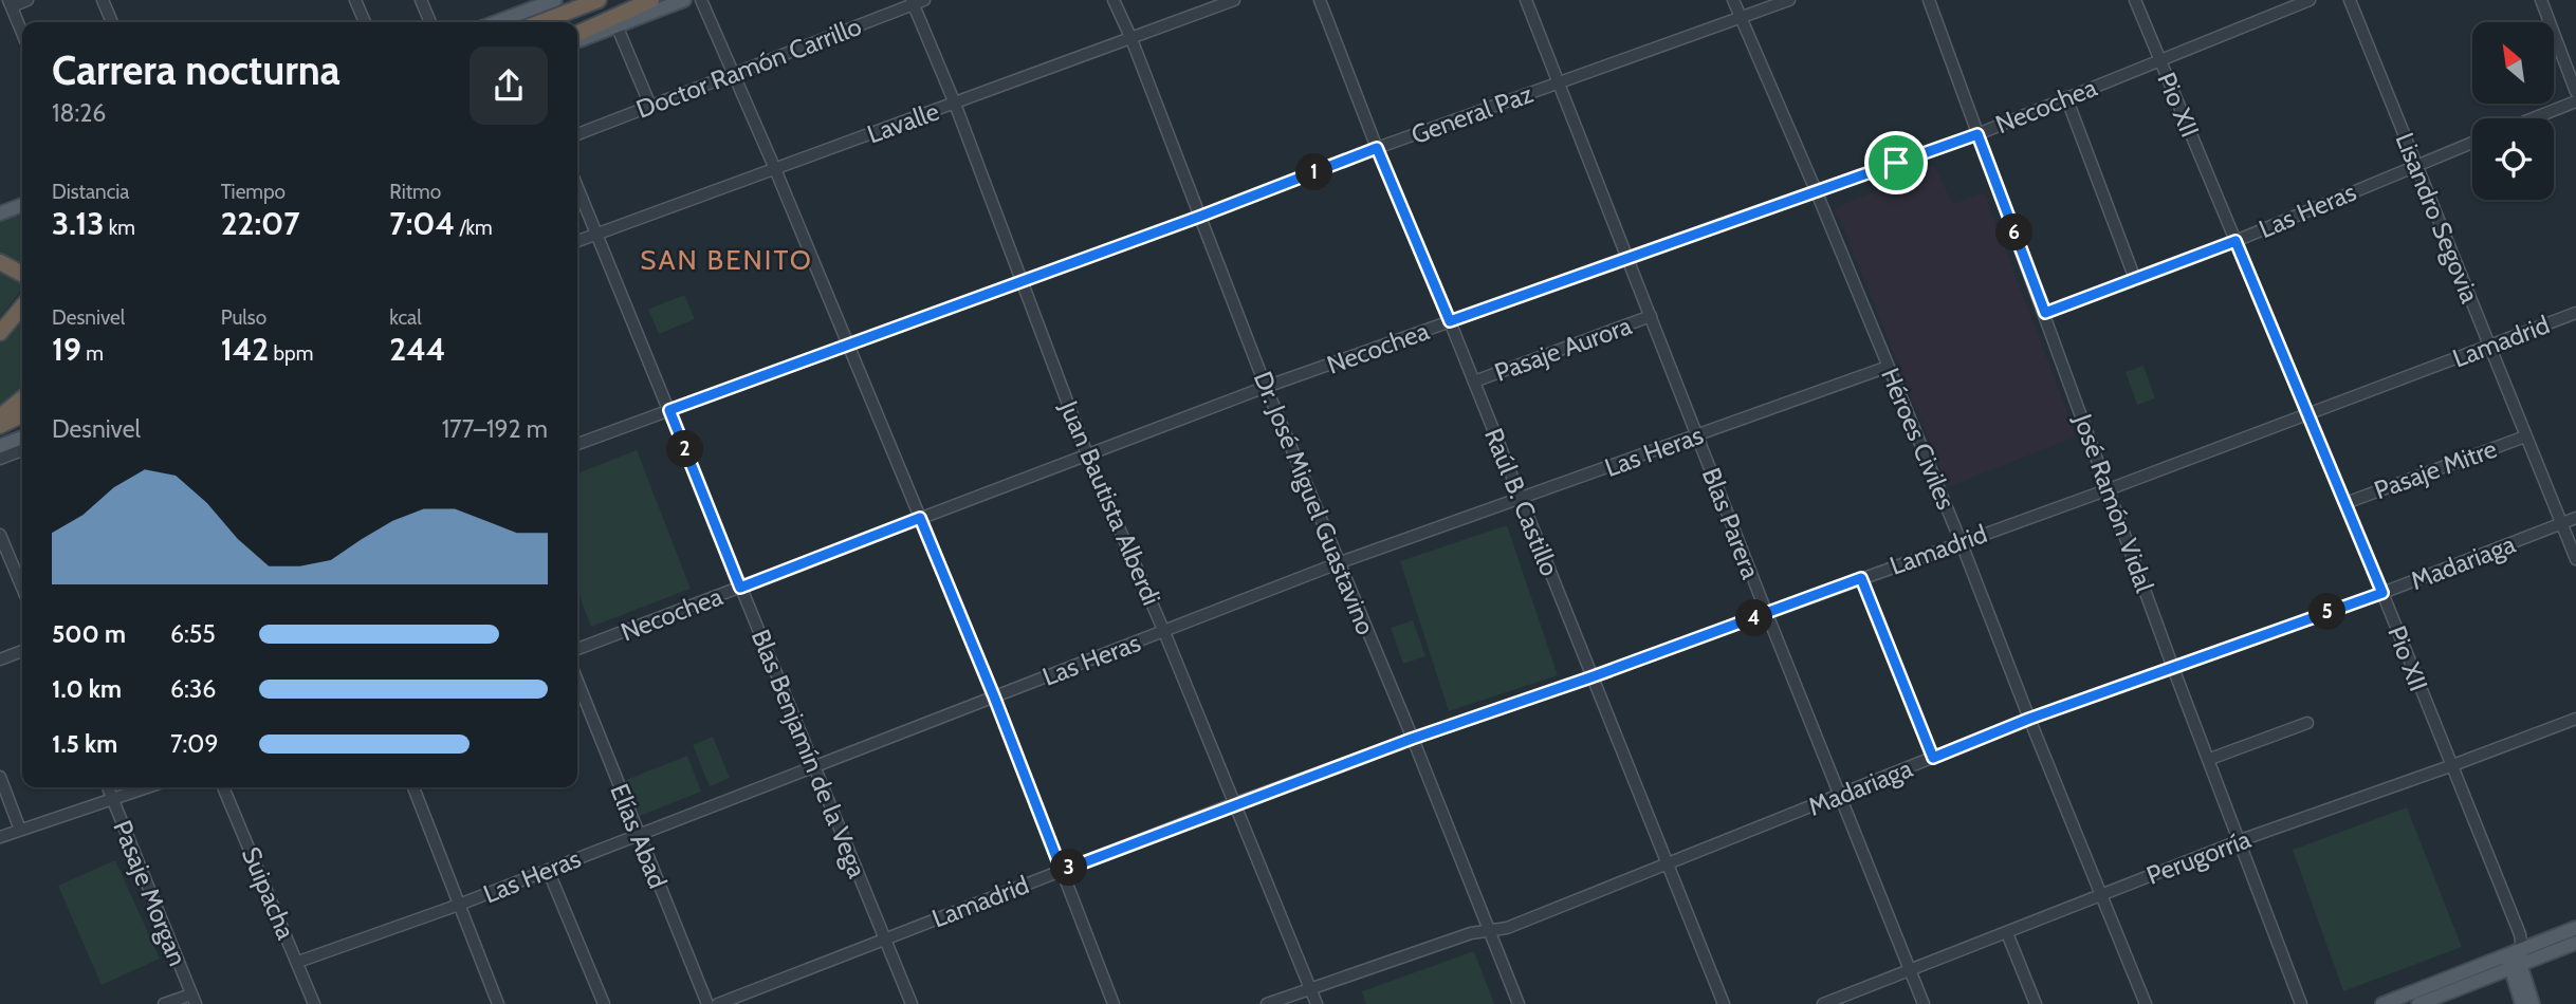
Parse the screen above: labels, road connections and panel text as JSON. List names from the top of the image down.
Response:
{
  "streets": {
    "street": [
      "Doctor Ramón Carrillo",
      "Pio XII",
      "Necochea",
      "General Paz",
      "Lavalle",
      "Las Heras",
      "Lisandro Segovia",
      "Lamadrid",
      "Pasaje Aurora",
      "Héroes Civiles",
      "Pasaje Mitre",
      "Raúl B. Castillo",
      "Juan Bautista Alberdi",
      "Dr. José Miguel Guastavino",
      "José Ramón Vidal",
      "Blas Parera",
      "Madariaga",
      "Blas Benjamín de la Vega",
      "Elías Abad",
      "Perugorría",
      "Pasaje Morgan",
      "Suipacha"
    ]
  },
  "crossings": [
    ["Doctor Ramón Carrillo", "Juan Bautista Alberdi"],
    ["Pio XII", "Necochea"],
    ["Pio XII", "Las Heras"],
    ["Pio XII", "Lamadrid"],
    ["Pio XII", "Pasaje Mitre"],
    ["Pio XII", "Madariaga"],
    ["Pio XII", "Perugorría"],
    ["Necochea", "Héroes Civiles"],
    ["Necochea", "Raúl B. Castillo"],
    ["Necochea", "Juan Bautista Alberdi"],
    ["Necochea", "Dr. José Miguel Guastavino"],
    ["Necochea", "José Ramón Vidal"],
    ["Necochea", "Blas Parera"],
    ["Necochea", "Blas Benjamín de la Vega"],
    ["General Paz", "Héroes Civiles"],
    ["General Paz", "Raúl B. Castillo"],
    ["General Paz", "Juan Bautista Alberdi"],
    ["General Paz", "Dr. José Miguel Guastavino"],
    ["General Paz", "Blas Parera"],
    ["General Paz", "Blas Benjamín de la Vega"],
    ["Lavalle", "Juan Bautista Alberdi"],
    ["Lavalle", "Dr. José Miguel Guastavino"],
    ["Lavalle", "Blas Benjamín de la Vega"],
    ["Las Heras", "Lisandro Segovia"],
    ["Las Heras", "Héroes Civiles"],
    ["Las Heras", "Raúl B. Castillo"],
    ["Las Heras", "Juan Bautista Alberdi"],
    ["Las Heras", "Dr. José Miguel Guastavino"],
    ["Las Heras", "José Ramón Vidal"],
    ["Las Heras", "Blas Parera"],
    ["Las Heras", "Blas Benjamín de la Vega"],
    ["Las Heras", "Elías Abad"],
    ["Las Heras", "Suipacha"],
    ["Lisandro Segovia", "Lamadrid"],
    ["Lisandro Segovia", "Pasaje Mitre"],
    ["Lisandro Segovia", "Madariaga"],
    ["Lamadrid", "Héroes Civiles"],
    ["Lamadrid", "Raúl B. Castillo"],
    ["Lamadrid", "Juan Bautista Alberdi"],
    ["Lamadrid", "Dr. José Miguel Guastavino"],
    ["Lamadrid", "José Ramón Vidal"],
    ["Lamadrid", "Blas Parera"],
    ["Lamadrid", "Blas Benjamín de la Vega"],
    ["Pasaje Aurora", "Raúl B. Castillo"],
    ["Pasaje Aurora", "Blas Parera"],
    ["Héroes Civiles", "Madariaga"],
    ["Héroes Civiles", "Perugorría"],
    ["Raúl B. Castillo", "Madariaga"],
    ["Juan Bautista Alberdi", "Madariaga"],
    ["Dr. José Miguel Guastavino", "Madariaga"],
    ["José Ramón Vidal", "Madariaga"],
    ["José Ramón Vidal", "Perugorría"],
    ["Blas Parera", "Madariaga"],
    ["Blas Parera", "Perugorría"]
  ],
  "districts": ["SAN BENITO"],
  "north": "top left",
  "page": {
    "heading": ["Carrera nocturna", "18:26"],
    "stats": [
      ["Distancia", "3.13 km"],
      ["Tiempo", "22:07"],
      ["Ritmo", "7:04 /km"],
      ["Desnivel", "19 m"],
      ["Pulso", "142 bpm"],
      ["kcal", "244"]
    ],
    "pins": [
      "1",
      "6",
      "2",
      "5",
      "4",
      "3"
    ],
    "chart": ["Desnivel", "177–192 m"],
    "list": [
      {
        "name": "500 m",
        "note": "6:55"
      },
      {
        "name": "1.0 km",
        "note": "6:36"
      },
      {
        "name": "1.5 km",
        "note": "7:09"
      }
    ]
  }
}
